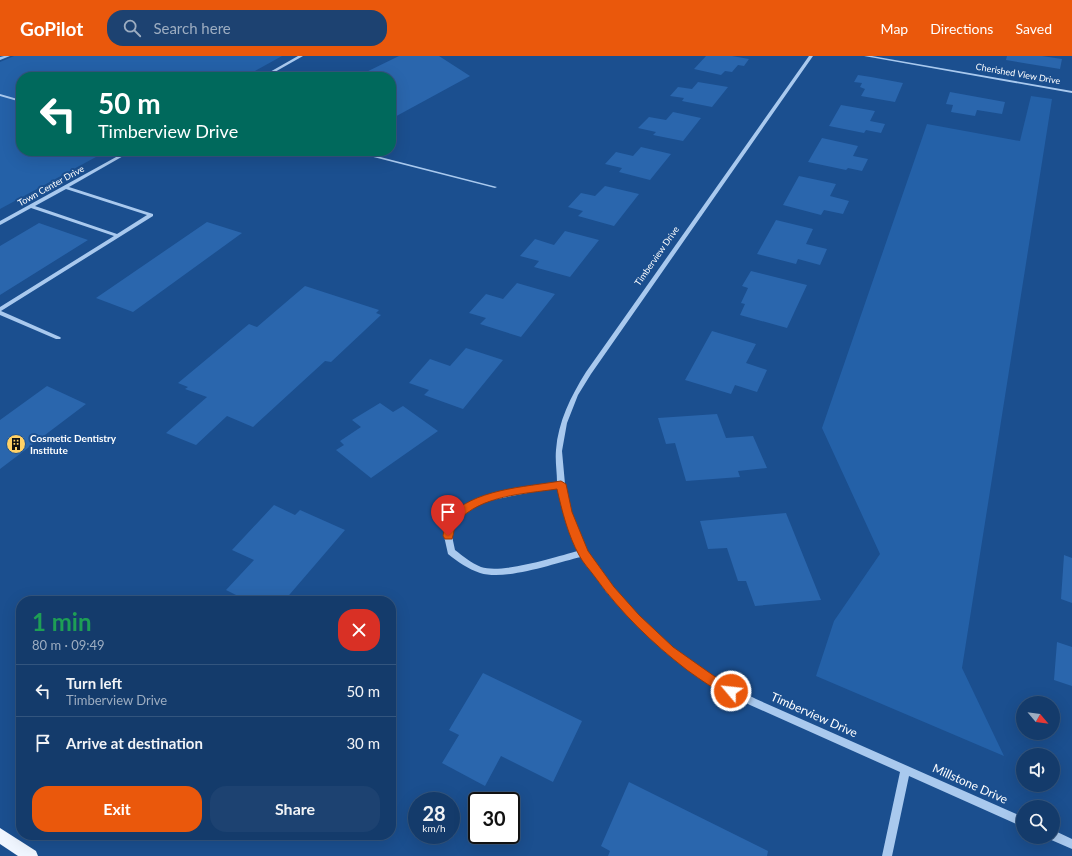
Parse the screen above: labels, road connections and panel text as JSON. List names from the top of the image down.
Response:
{
  "streets": {
    "street": [
      "Cherished View Drive",
      "Town Center Drive",
      "Timberview Drive",
      "Millstone Drive"
    ]
  },
  "crossings": [
    ["Timberview Drive", "Millstone Drive"]
  ],
  "places": {
    "building": ["Cosmetic Dentistry Institute"]
  },
  "north": "bottom right",
  "page": {
    "header": "GoPilot",
    "search": "Search here",
    "nav": ["Map", "Directions", "Saved"],
    "turn": ["50 m", "Timberview Drive"],
    "heading": ["1 min", "80 m · 09:49"],
    "list": [
      {
        "name": "Turn left",
        "note": "Timberview Drive",
        "value": "50 m"
      },
      {
        "name": "Arrive at destination",
        "value": "30 m"
      }
    ],
    "buttons": ["Exit", "Share"],
    "speed": "28 km/h",
    "limit": "30"
  }
}
